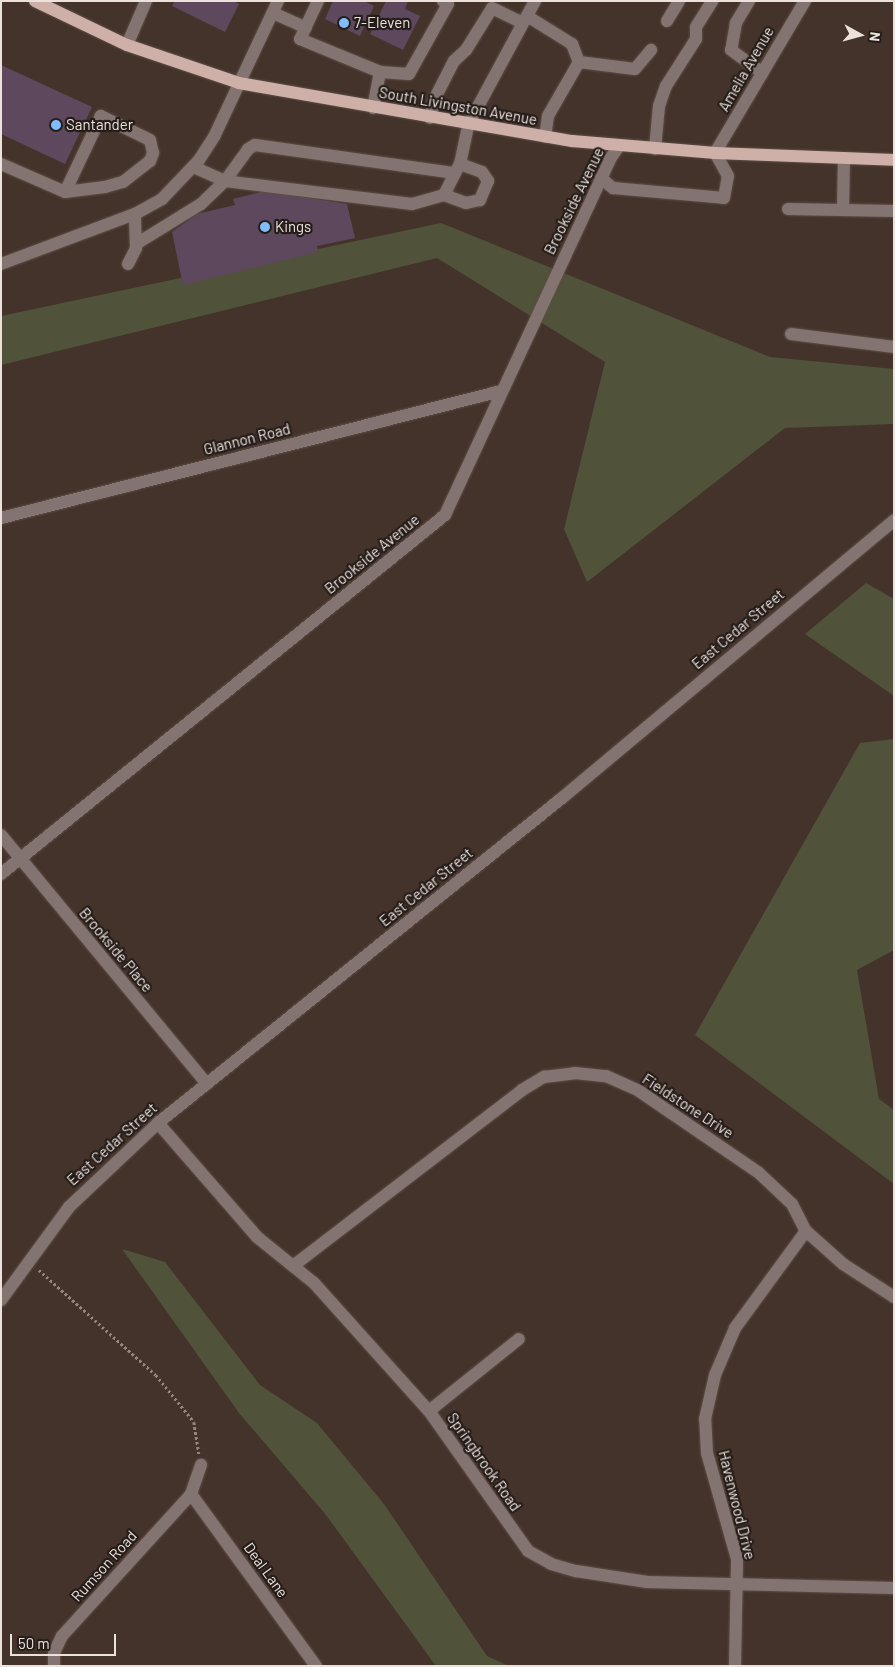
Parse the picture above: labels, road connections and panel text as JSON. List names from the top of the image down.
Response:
{
  "streets": {
    "main road": ["South Livingston Avenue"],
    "street": [
      "Amelia Avenue",
      "Brookside Avenue",
      "Glannon Road",
      "East Cedar Street",
      "Brookside Place",
      "Fieldstone Drive",
      "Springbrook Road",
      "Havenwood Drive",
      "Rumson Road",
      "Deal Lane"
    ]
  },
  "crossings": [
    ["Amelia Avenue", "South Livingston Avenue"],
    ["South Livingston Avenue", "Brookside Avenue"],
    ["Brookside Avenue", "Glannon Road"],
    ["Brookside Avenue", "Brookside Place"],
    ["East Cedar Street", "Brookside Place"],
    ["East Cedar Street", "Springbrook Road"],
    ["Fieldstone Drive", "Springbrook Road"],
    ["Fieldstone Drive", "Havenwood Drive"],
    ["Springbrook Road", "Havenwood Drive"],
    ["Rumson Road", "Deal Lane"]
  ],
  "places": ["7-Eleven", "Santander", "Kings"],
  "scale_bar": "50 m",
  "north": "right"
}
